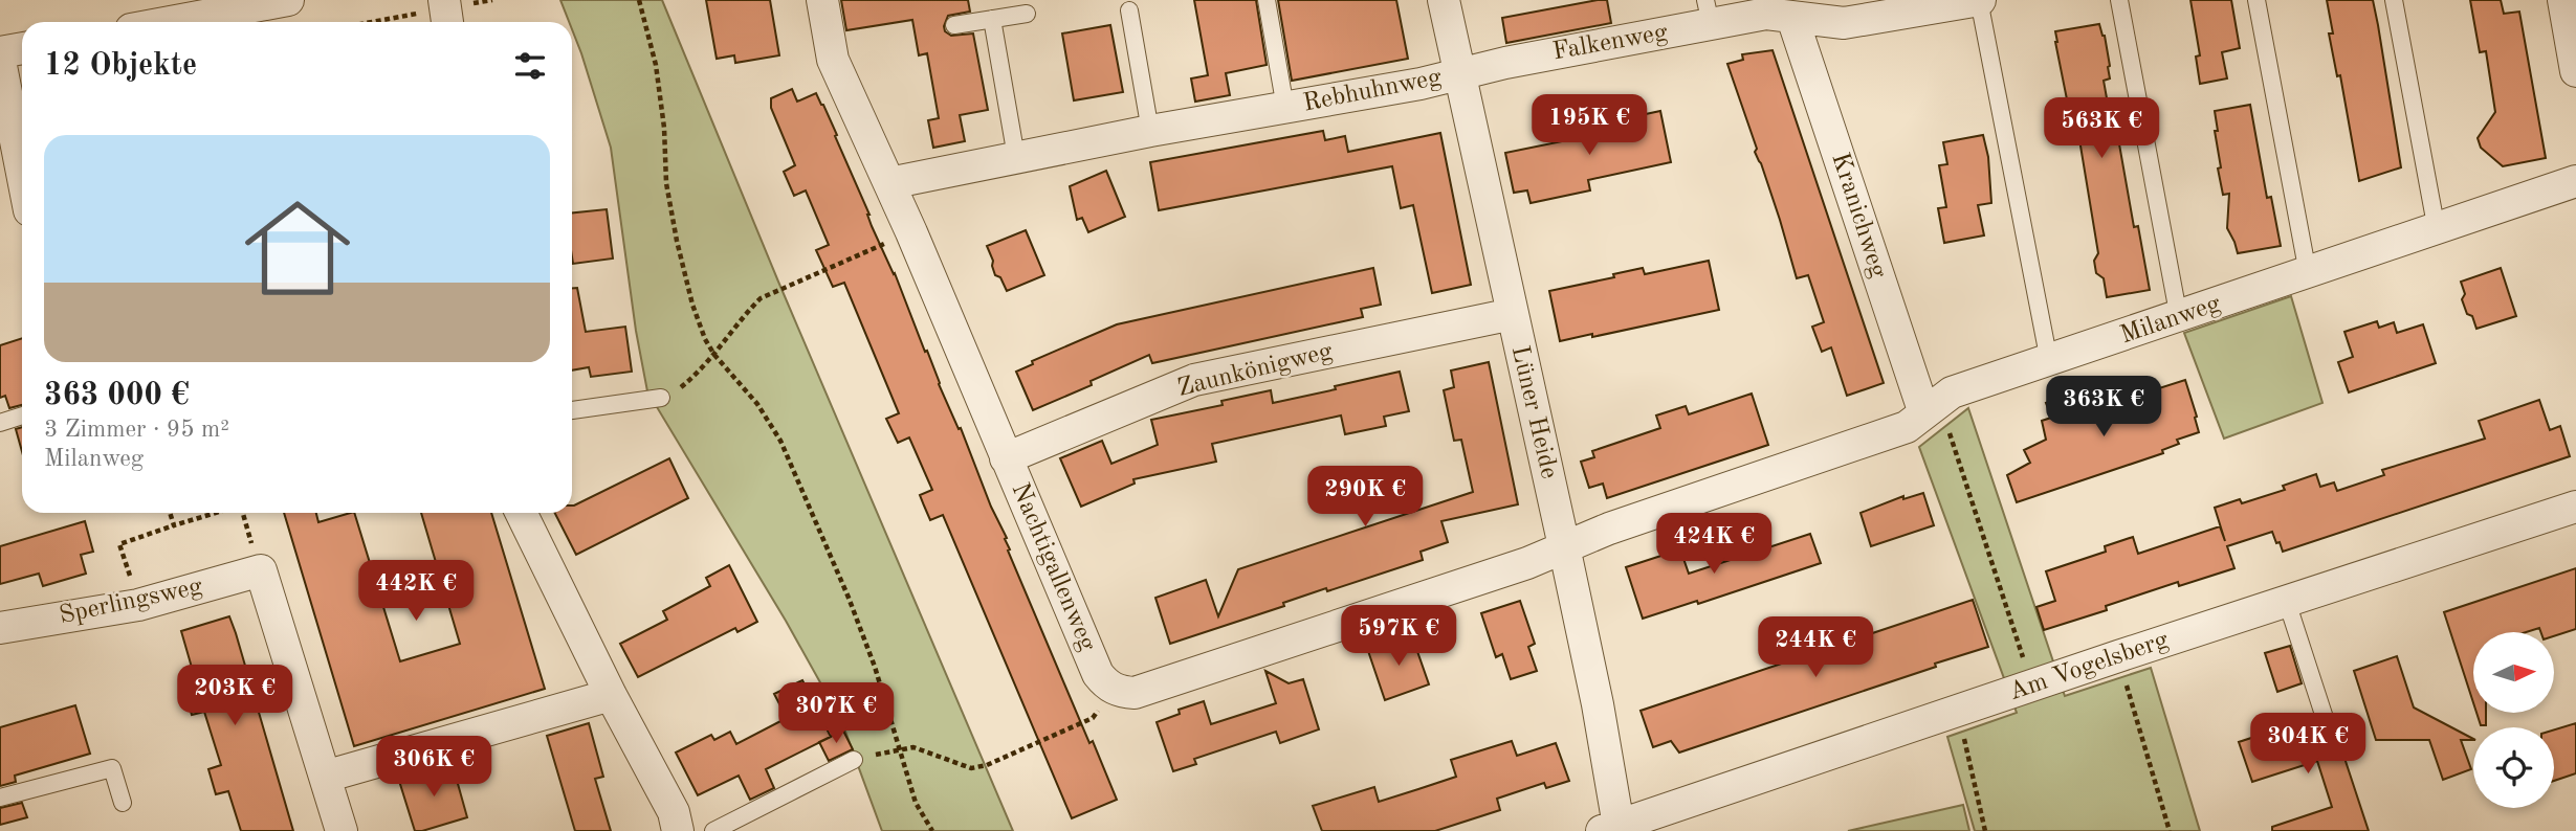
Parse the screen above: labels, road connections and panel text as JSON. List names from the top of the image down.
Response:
{
  "streets": {
    "street": [
      "Falkenweg",
      "Rebhuhnweg",
      "Kranichweg",
      "Milanweg",
      "Zaunkönigweg",
      "Lüner Heide",
      "Nachtigallenweg",
      "Sperlingsweg",
      "Am Vogelsberg"
    ]
  },
  "crossings": [
    ["Falkenweg", "Rebhuhnweg"],
    ["Falkenweg", "Kranichweg"],
    ["Falkenweg", "Lüner Heide"],
    ["Rebhuhnweg", "Lüner Heide"],
    ["Rebhuhnweg", "Nachtigallenweg"],
    ["Kranichweg", "Milanweg"],
    ["Milanweg", "Lüner Heide"],
    ["Zaunkönigweg", "Lüner Heide"],
    ["Zaunkönigweg", "Nachtigallenweg"],
    ["Lüner Heide", "Am Vogelsberg"]
  ],
  "north": "right",
  "page": {
    "heading": "12 Objekte",
    "price": [
      "195K €",
      "563K €",
      "363K €",
      "290K €",
      "424K €",
      "442K €",
      "597K €",
      "244K €",
      "203K €",
      "307K €",
      "304K €",
      "306K €"
    ],
    "list": [
      {
        "name": "363 000 €",
        "note": "3 Zimmer · 95 m² · Milanweg"
      }
    ]
  }
}
